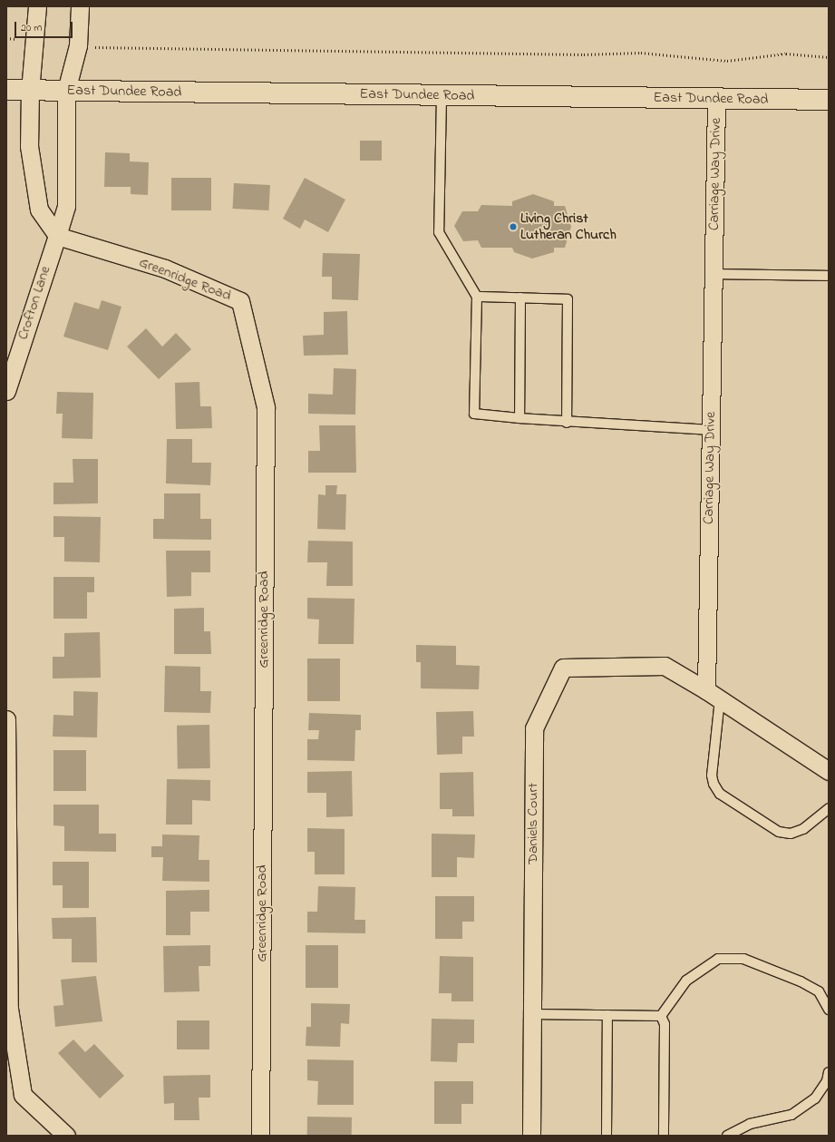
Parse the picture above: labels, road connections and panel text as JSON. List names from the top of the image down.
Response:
{
  "streets": {
    "main road": ["East Dundee Road"],
    "street": [
      "Carriage Way Drive",
      "Greenridge Road",
      "Crofton Lane",
      "Daniels Court"
    ]
  },
  "crossings": [
    ["East Dundee Road", "Carriage Way Drive"],
    ["East Dundee Road", "Crofton Lane"],
    ["Carriage Way Drive", "Daniels Court"],
    ["Greenridge Road", "Crofton Lane"]
  ],
  "places": ["Living Christ Lutheran Church"],
  "scale_bar": "20 m"
}
